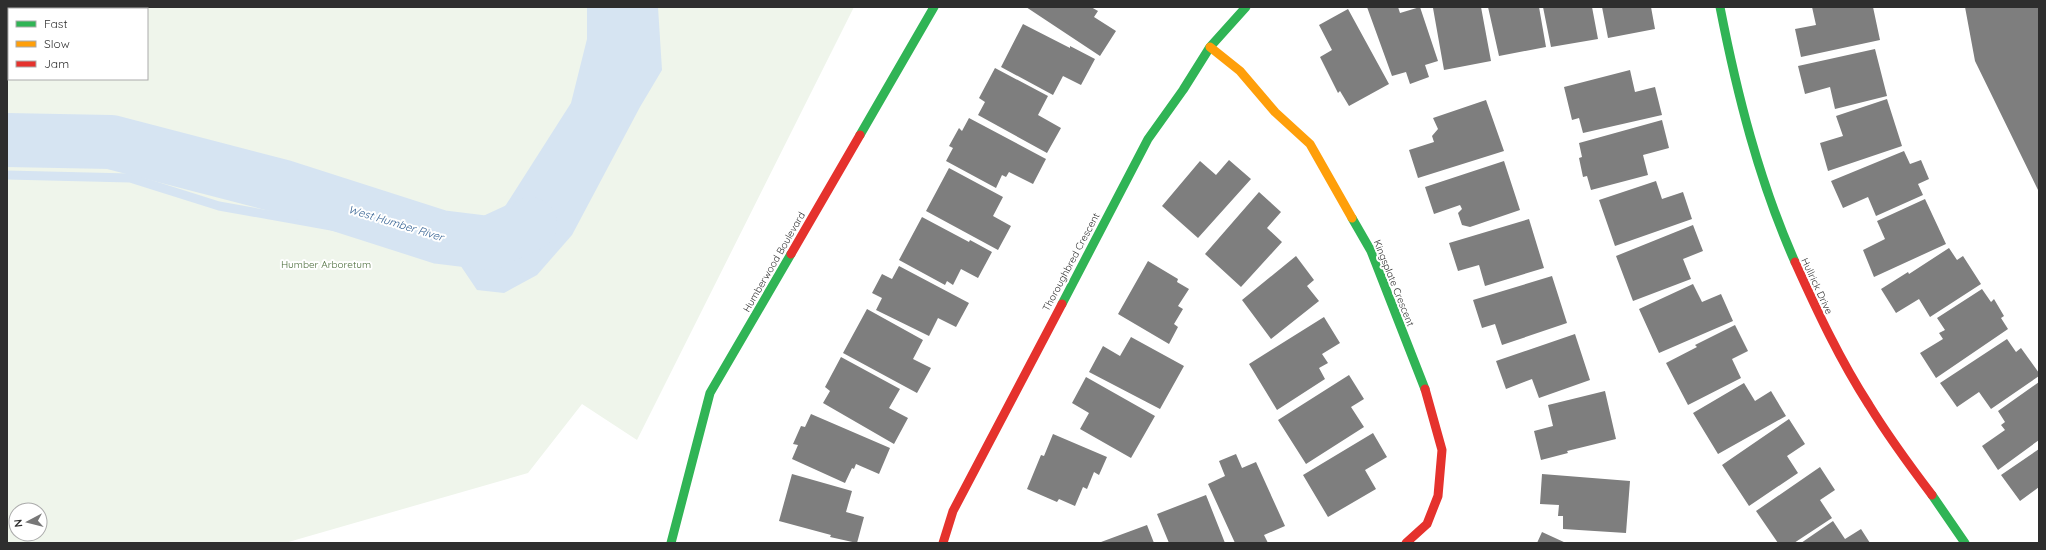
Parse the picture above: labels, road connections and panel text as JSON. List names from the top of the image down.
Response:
{
  "streets": {
    "street": [
      "Humberwood Boulevard",
      "Thoroughbred Crescent",
      "Kingsplate Crescent",
      "Hullrick Drive"
    ]
  },
  "crossings": [
    ["Thoroughbred Crescent", "Kingsplate Crescent"]
  ],
  "water": ["West Humber River"],
  "parks": ["Humber Arboretum"],
  "legend": ["Fast", "Slow", "Jam"],
  "north": "left"
}
